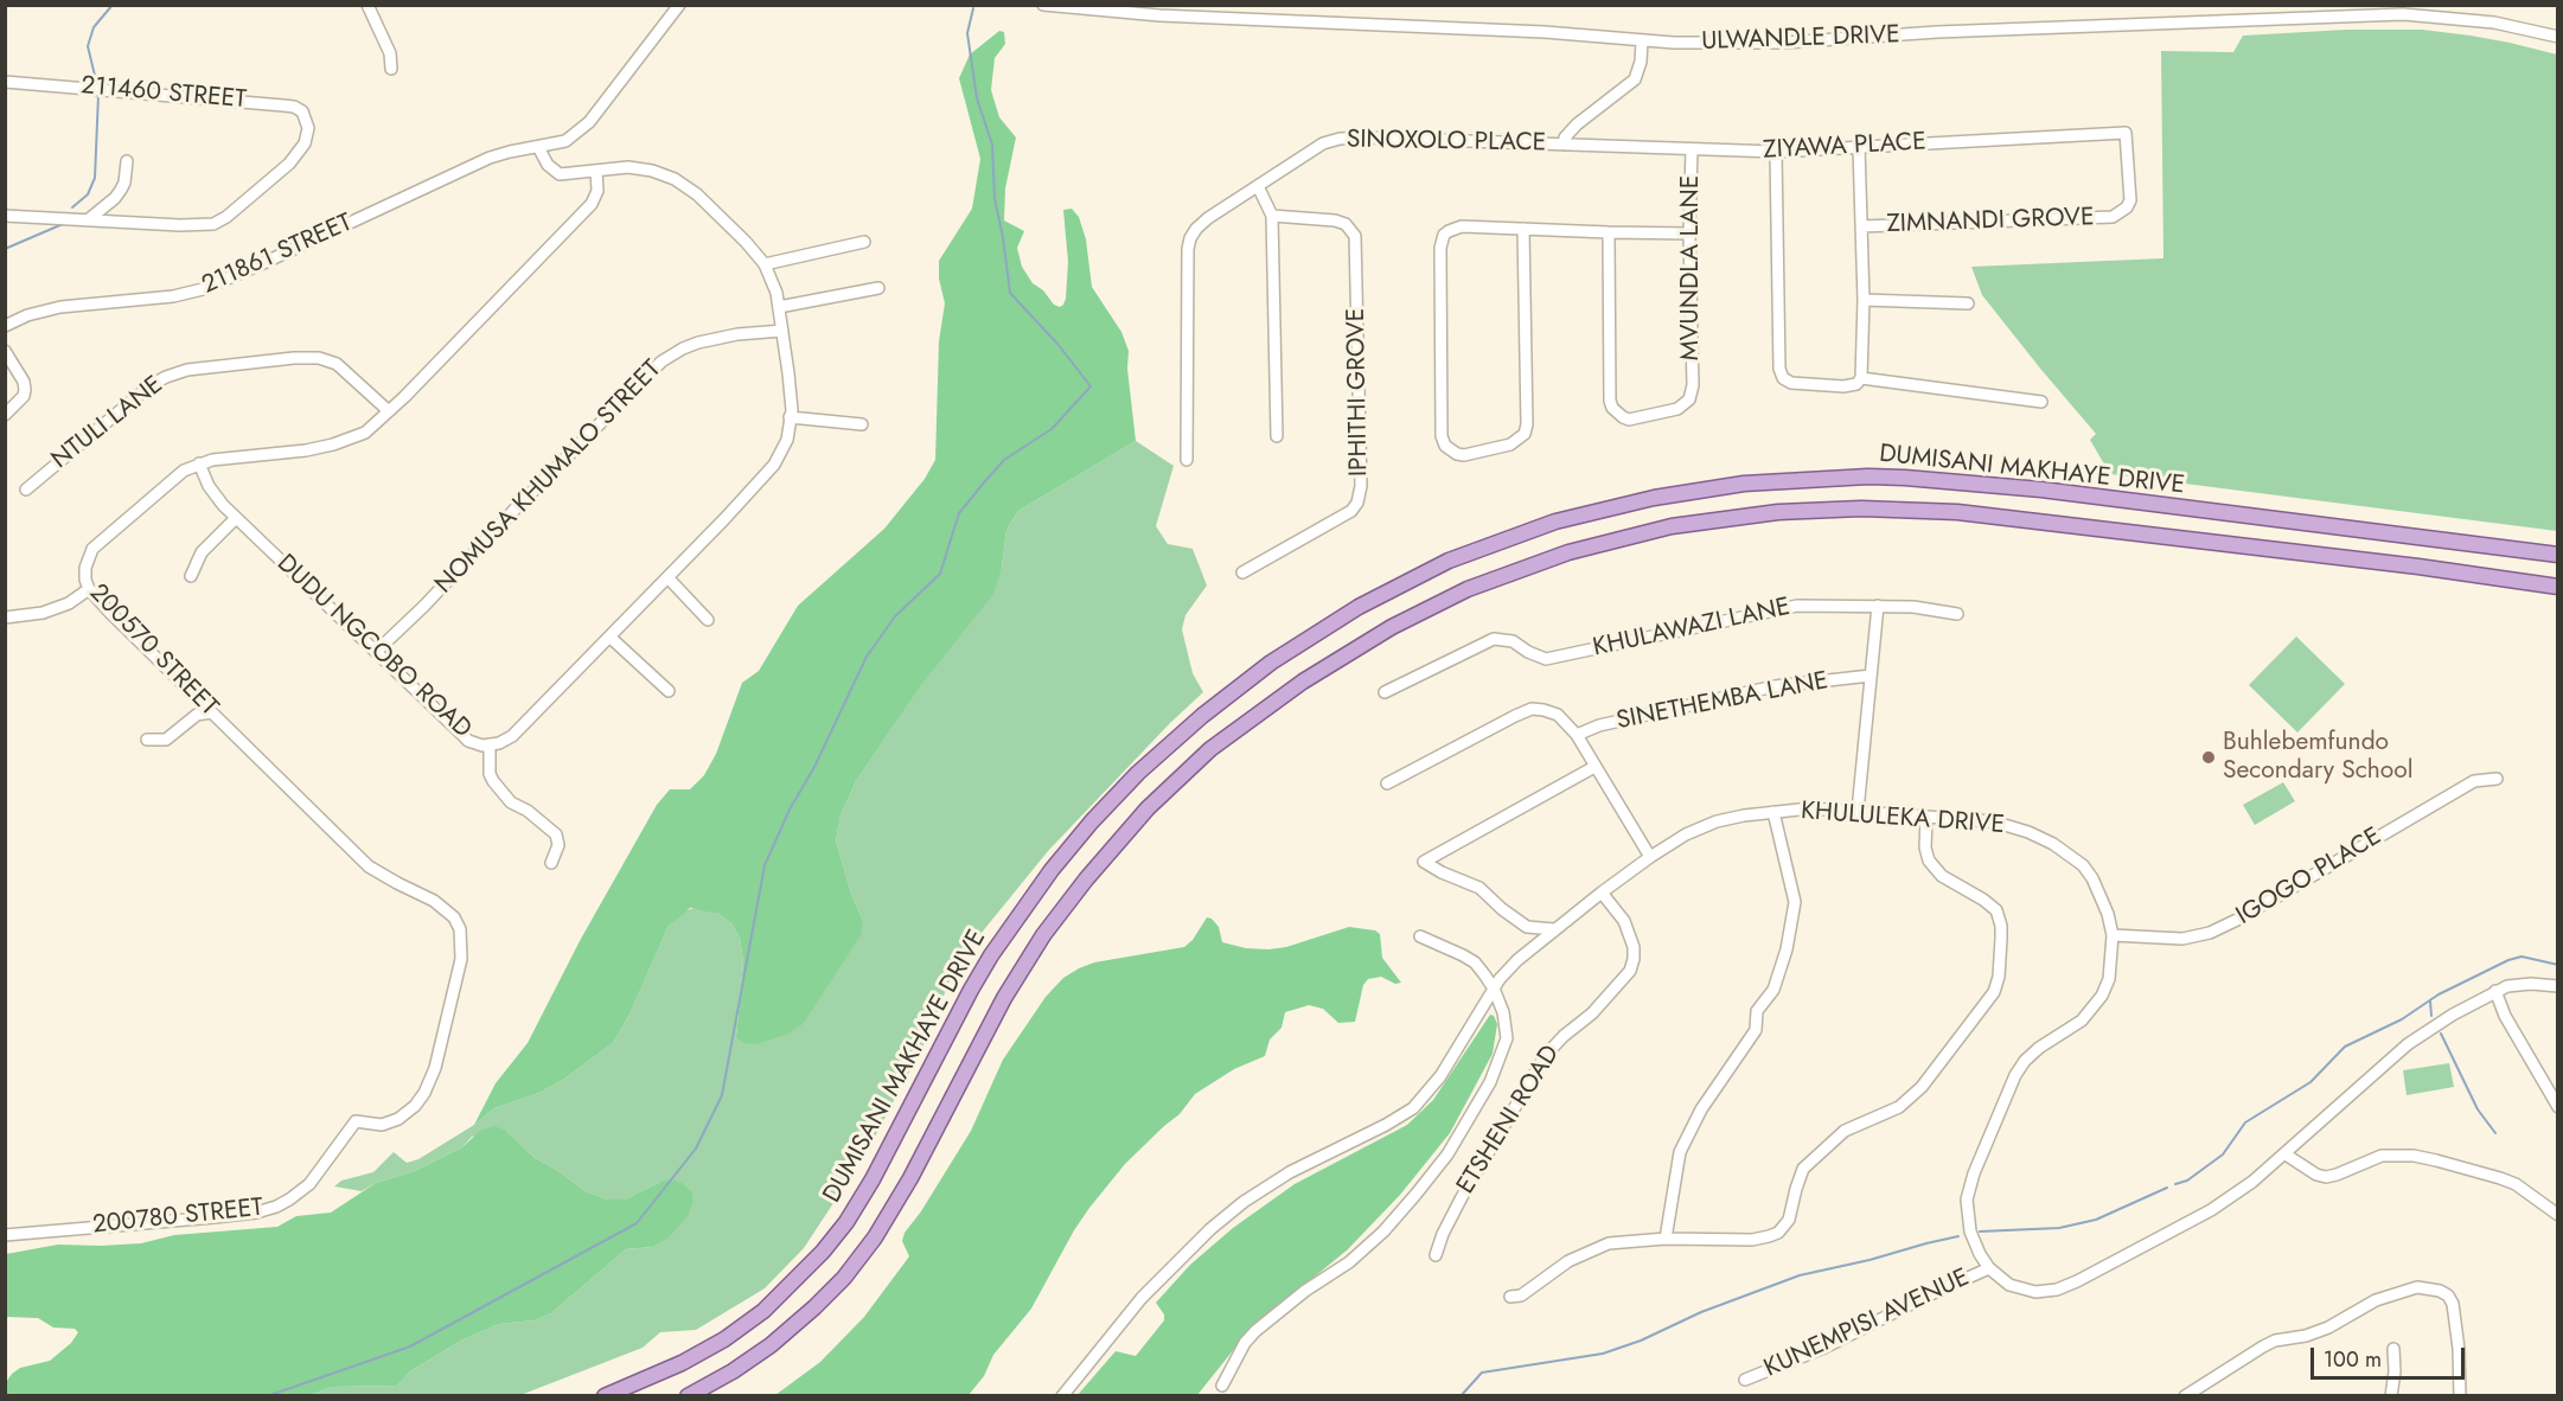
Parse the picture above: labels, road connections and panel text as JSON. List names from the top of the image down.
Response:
{
  "streets": {
    "main road": ["DUMISANI MAKHAYE DRIVE"],
    "street": [
      "ULWANDLE DRIVE",
      "211460 STREET",
      "SINOXOLO PLACE",
      "ZIYAWA PLACE",
      "ZIMNANDI GROVE",
      "211861 STREET",
      "MVUNDLA LANE",
      "IPHITHI GROVE",
      "NTULI LANE",
      "NOMUSA KHUMALO STREET",
      "KHULAWAZI LANE",
      "DUDU NGCOBO ROAD",
      "200570 STREET",
      "SINETHEMBA LANE",
      "KHULULEKA DRIVE",
      "IGOGO PLACE",
      "ETSHENI ROAD",
      "200780 STREET",
      "KUNEMPISI AVENUE"
    ]
  },
  "crossings": [
    ["ULWANDLE DRIVE", "SINOXOLO PLACE"],
    ["SINOXOLO PLACE", "ZIYAWA PLACE"],
    ["ZIYAWA PLACE", "ZIMNANDI GROVE"],
    ["ZIYAWA PLACE", "MVUNDLA LANE"],
    ["211861 STREET", "DUDU NGCOBO ROAD"],
    ["NTULI LANE", "200570 STREET"],
    ["NOMUSA KHUMALO STREET", "DUDU NGCOBO ROAD"],
    ["DUDU NGCOBO ROAD", "200570 STREET"],
    ["200570 STREET", "200780 STREET"],
    ["KHULULEKA DRIVE", "IGOGO PLACE"],
    ["KHULULEKA DRIVE", "ETSHENI ROAD"],
    ["KHULULEKA DRIVE", "KUNEMPISI AVENUE"]
  ],
  "places": ["Buhlebemfundo Secondary School"],
  "scale_bar": "100 m"
}
